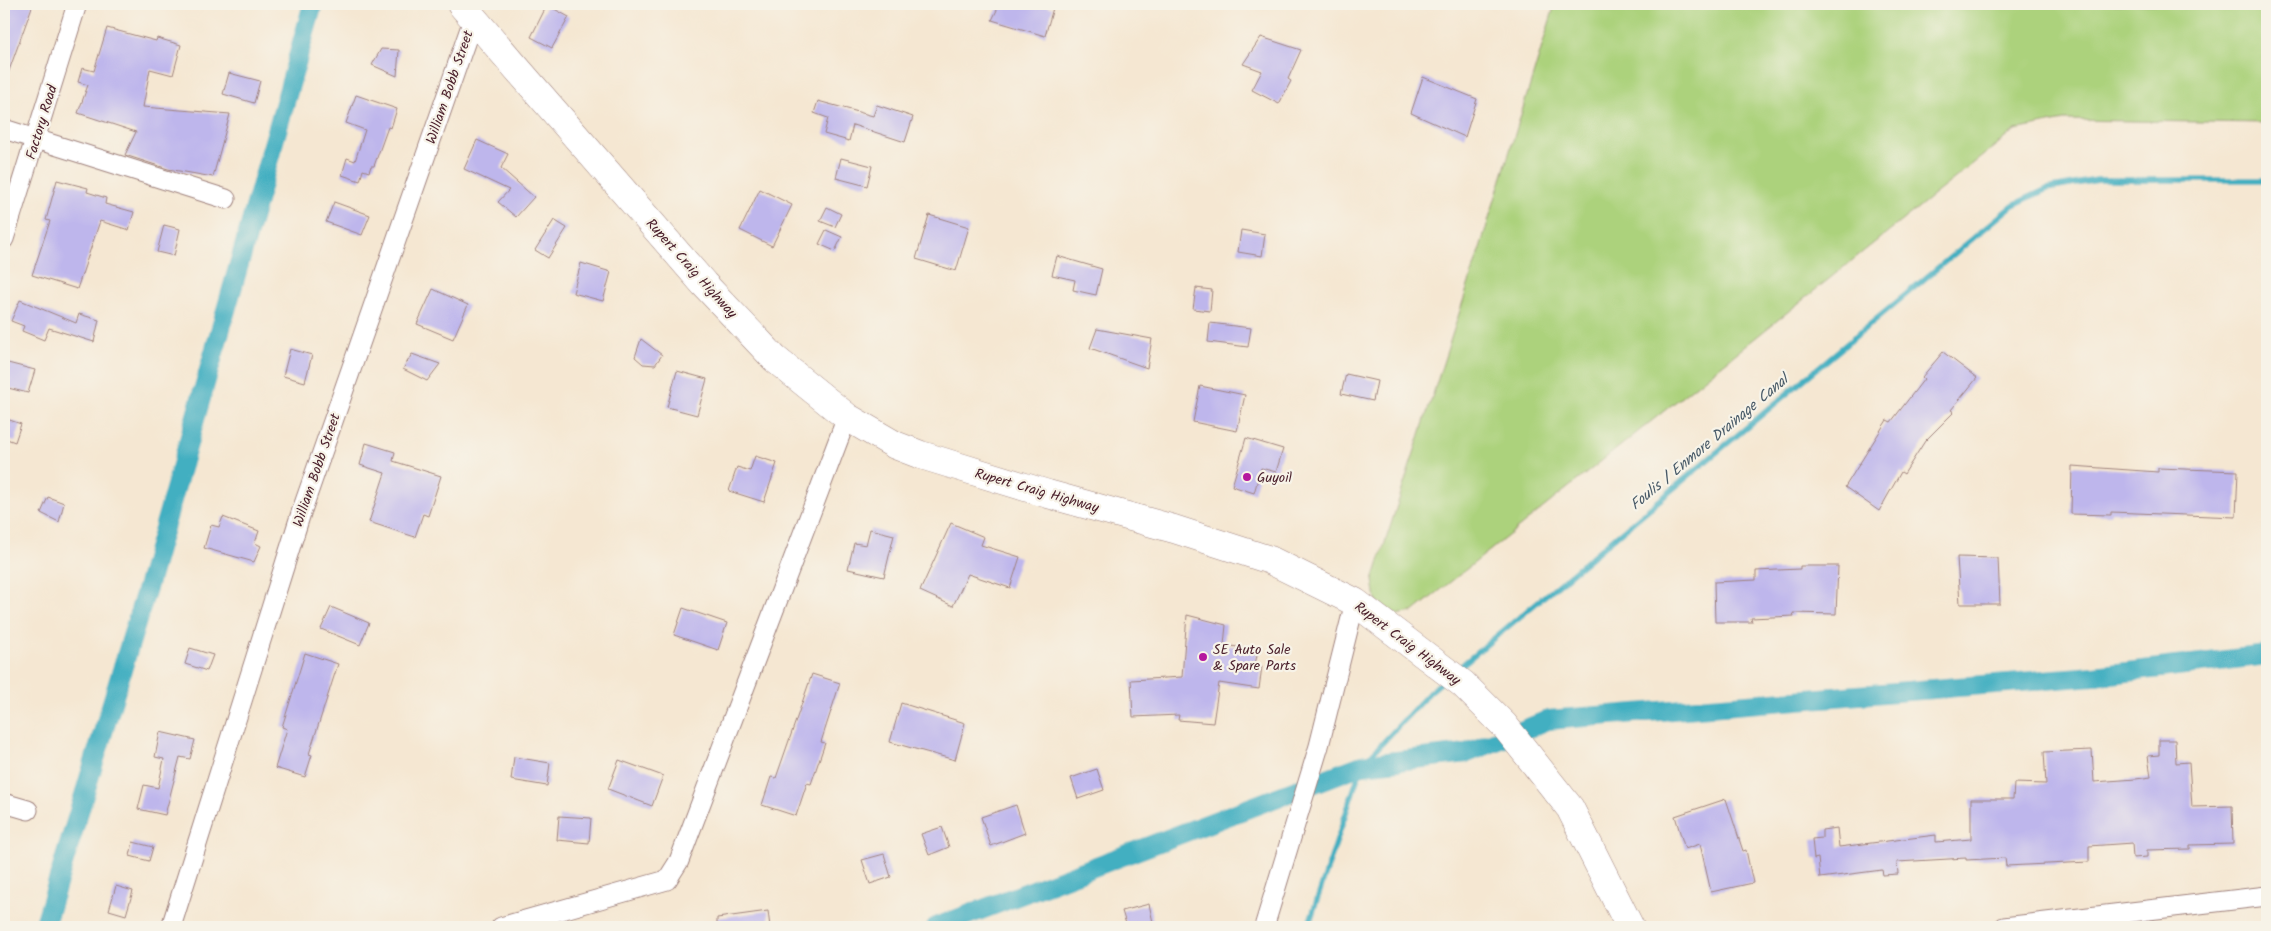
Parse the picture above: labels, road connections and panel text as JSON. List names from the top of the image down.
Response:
{
  "streets": {
    "main road": ["Rupert Craig Highway"],
    "street": ["William Bobb Street", "Factory Road"]
  },
  "crossings": [
    ["William Bobb Street", "Rupert Craig Highway"]
  ],
  "water": ["Foulis / Enmore Drainage Canal"],
  "places": ["Guyoil", "SE Auto Sale & Spare Parts"]
}
